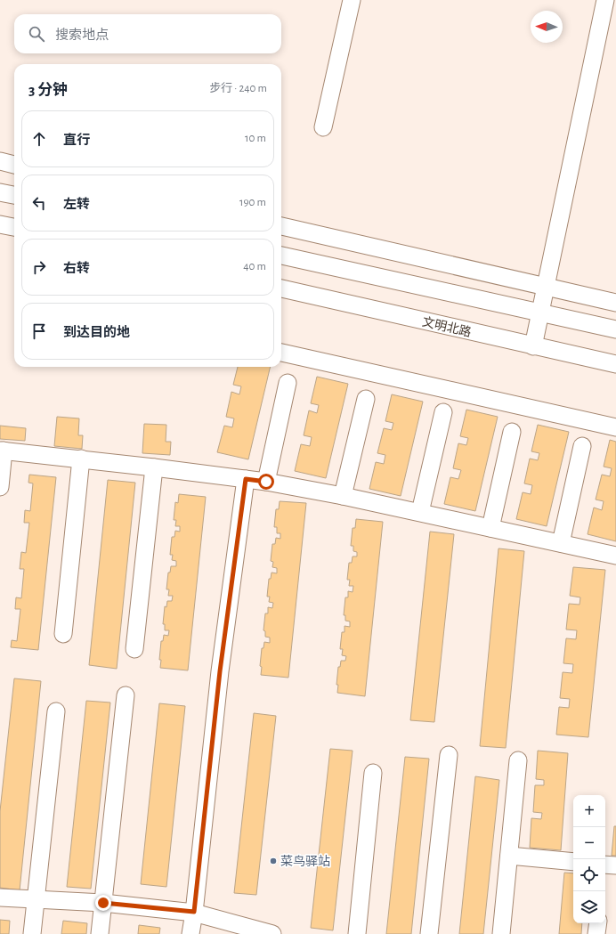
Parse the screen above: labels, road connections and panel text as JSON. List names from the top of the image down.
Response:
{
  "streets": {
    "street": ["文明北路"]
  },
  "places": ["菜鸟驿站"],
  "north": "left",
  "page": {
    "search": "搜索地点",
    "heading": ["3 分钟", "步行 · 240 m"],
    "list": [
      ["直行", "10 m"],
      ["左转", "190 m"],
      ["右转", "40 m"],
      "到达目的地"
    ],
    "map_buttons": ["+", "−"]
  }
}
